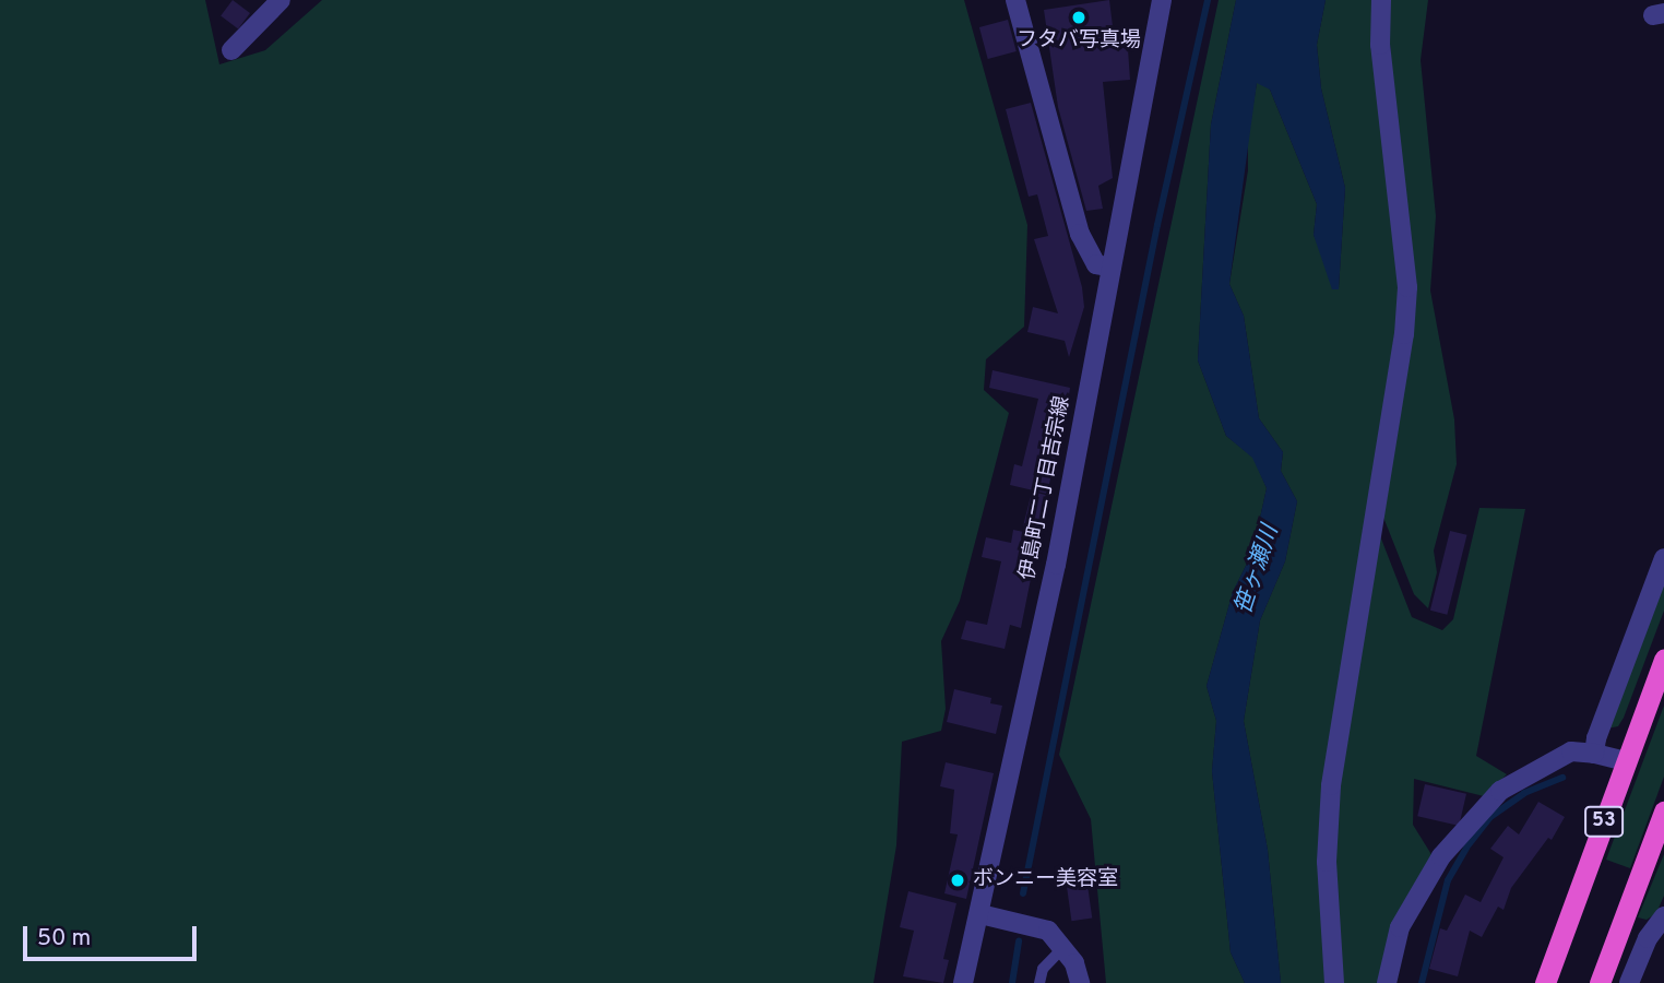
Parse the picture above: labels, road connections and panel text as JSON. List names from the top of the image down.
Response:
{
  "streets": {
    "highway": ["53"],
    "street": ["伊島町二丁目吉宗線"]
  },
  "water": ["笹ヶ瀬川"],
  "places": ["フタバ写真場", "ボンニー美容室"],
  "scale_bar": "50 m"
}
